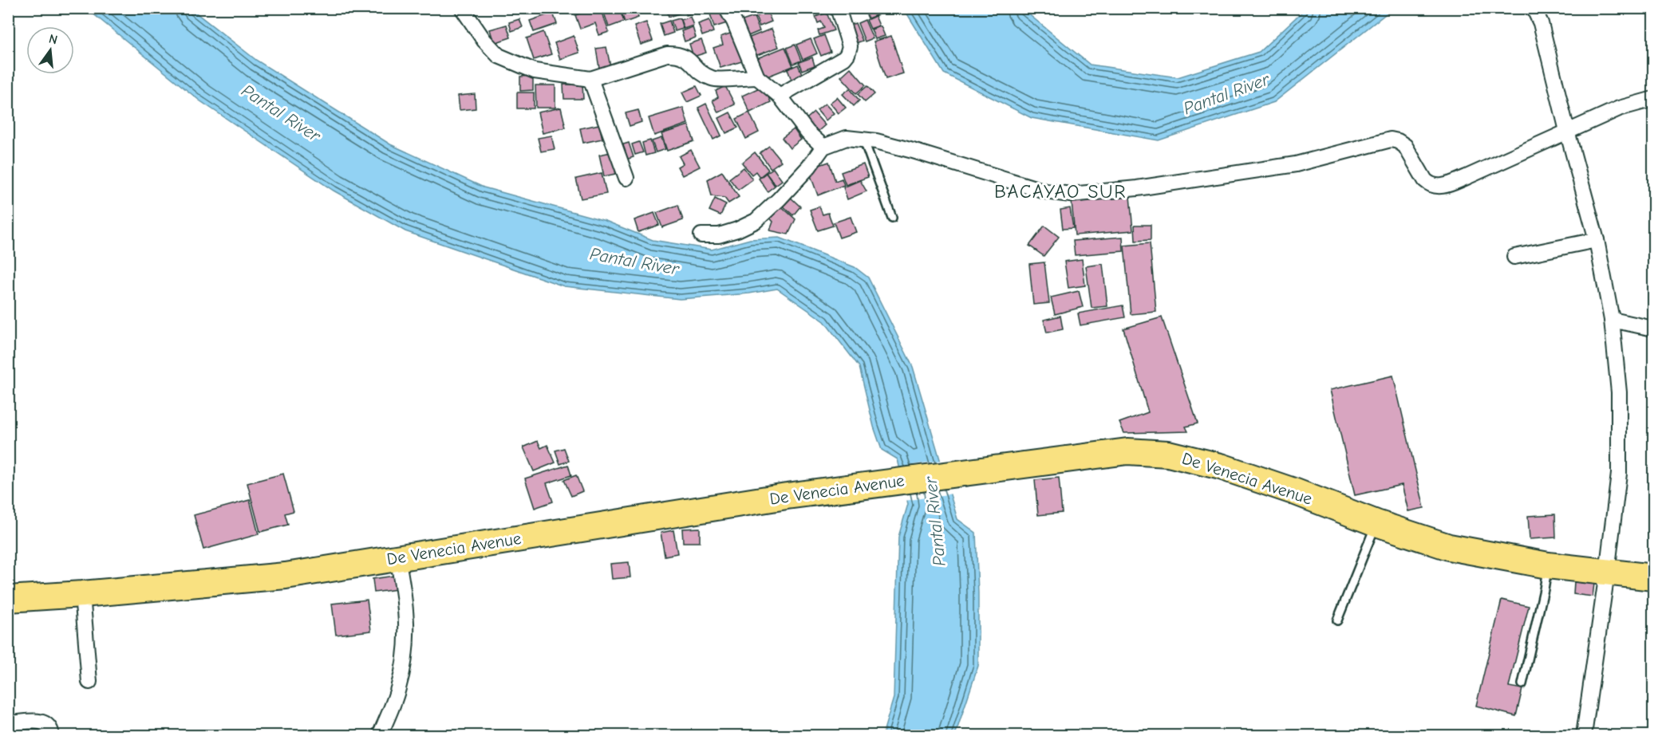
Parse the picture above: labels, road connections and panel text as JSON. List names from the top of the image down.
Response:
{
  "streets": {
    "highway": ["De Venecia Avenue"]
  },
  "districts": ["BACAYAO SUR"],
  "water": ["Pantal River"],
  "north": "top"
}
